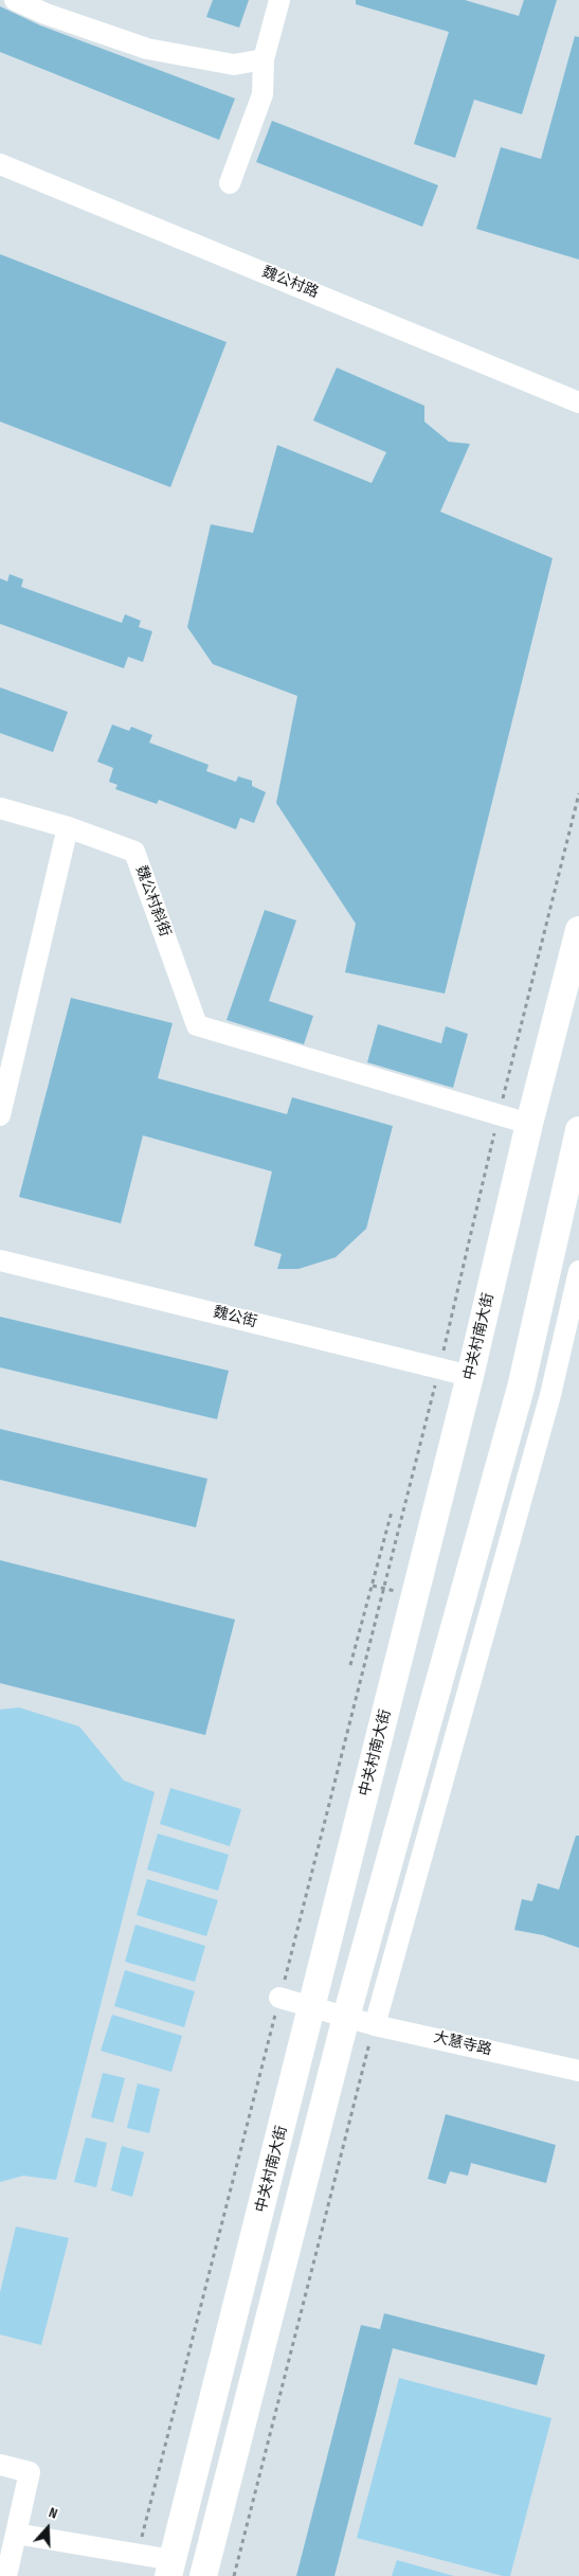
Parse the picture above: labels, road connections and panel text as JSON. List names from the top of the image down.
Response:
{
  "streets": {
    "main road": ["中关村南大街"],
    "street": [
      "魏公村路",
      "魏公村斜街",
      "魏公街",
      "大慧寺路"
    ]
  },
  "crossings": [
    ["魏公街", "中关村南大街"],
    ["中关村南大街", "大慧寺路"]
  ],
  "north": "top"
}
